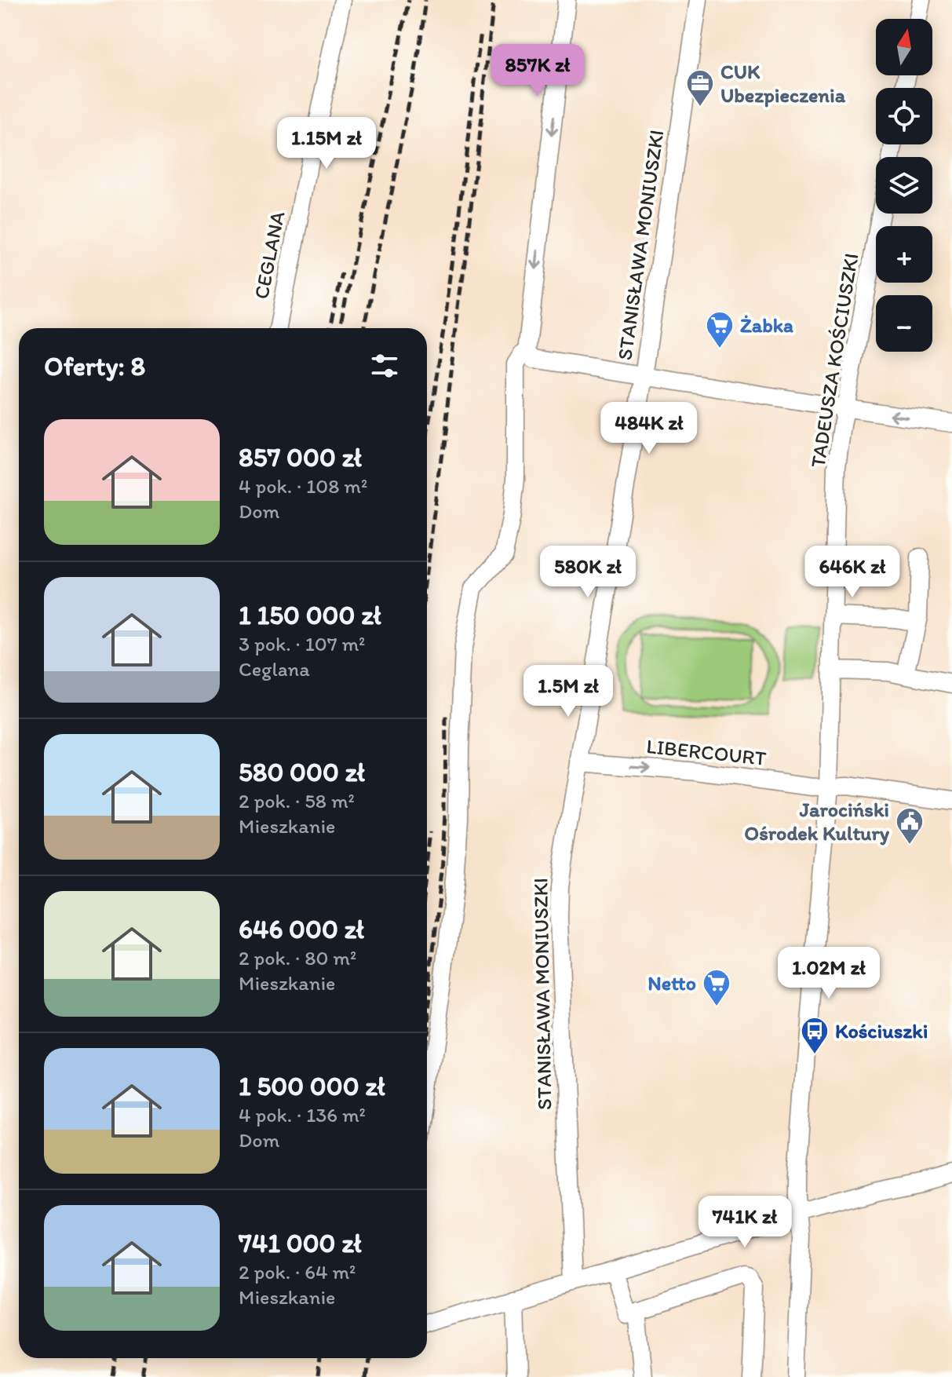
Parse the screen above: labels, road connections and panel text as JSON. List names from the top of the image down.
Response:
{
  "streets": {
    "street": [
      "STANISŁAWA MONIUSZKI",
      "CEGLANA",
      "TADEUSZA KOŚCIUSZKI",
      "LIBERCOURT"
    ]
  },
  "crossings": [
    ["STANISŁAWA MONIUSZKI", "LIBERCOURT"],
    ["TADEUSZA KOŚCIUSZKI", "LIBERCOURT"]
  ],
  "one_way": ["LIBERCOURT"],
  "places": {
    "office": ["CUK Ubezpieczenia"],
    "supermarket": ["Żabka", "Netto"],
    "public building": ["Jarociński Ośrodek Kultury"],
    "bus stop": ["Kościuszki"]
  },
  "north": "top",
  "page": {
    "map_buttons": ["+", "−"],
    "price": [
      "857K zł",
      "1.15M zł",
      "484K zł",
      "580K zł",
      "646K zł",
      "1.5M zł",
      "1.02M zł",
      "741K zł"
    ],
    "heading": "Oferty: 8",
    "list": [
      {
        "name": "857 000 zł",
        "note": "4 pok. · 108 m² · Dom"
      },
      {
        "name": "1 150 000 zł",
        "note": "3 pok. · 107 m² · Ceglana"
      },
      {
        "name": "580 000 zł",
        "note": "2 pok. · 58 m² · Mieszkanie"
      },
      {
        "name": "646 000 zł",
        "note": "2 pok. · 80 m² · Mieszkanie"
      },
      {
        "name": "1 500 000 zł",
        "note": "4 pok. · 136 m² · Dom"
      },
      {
        "name": "741 000 zł",
        "note": "2 pok. · 64 m² · Mieszkanie"
      }
    ]
  }
}
